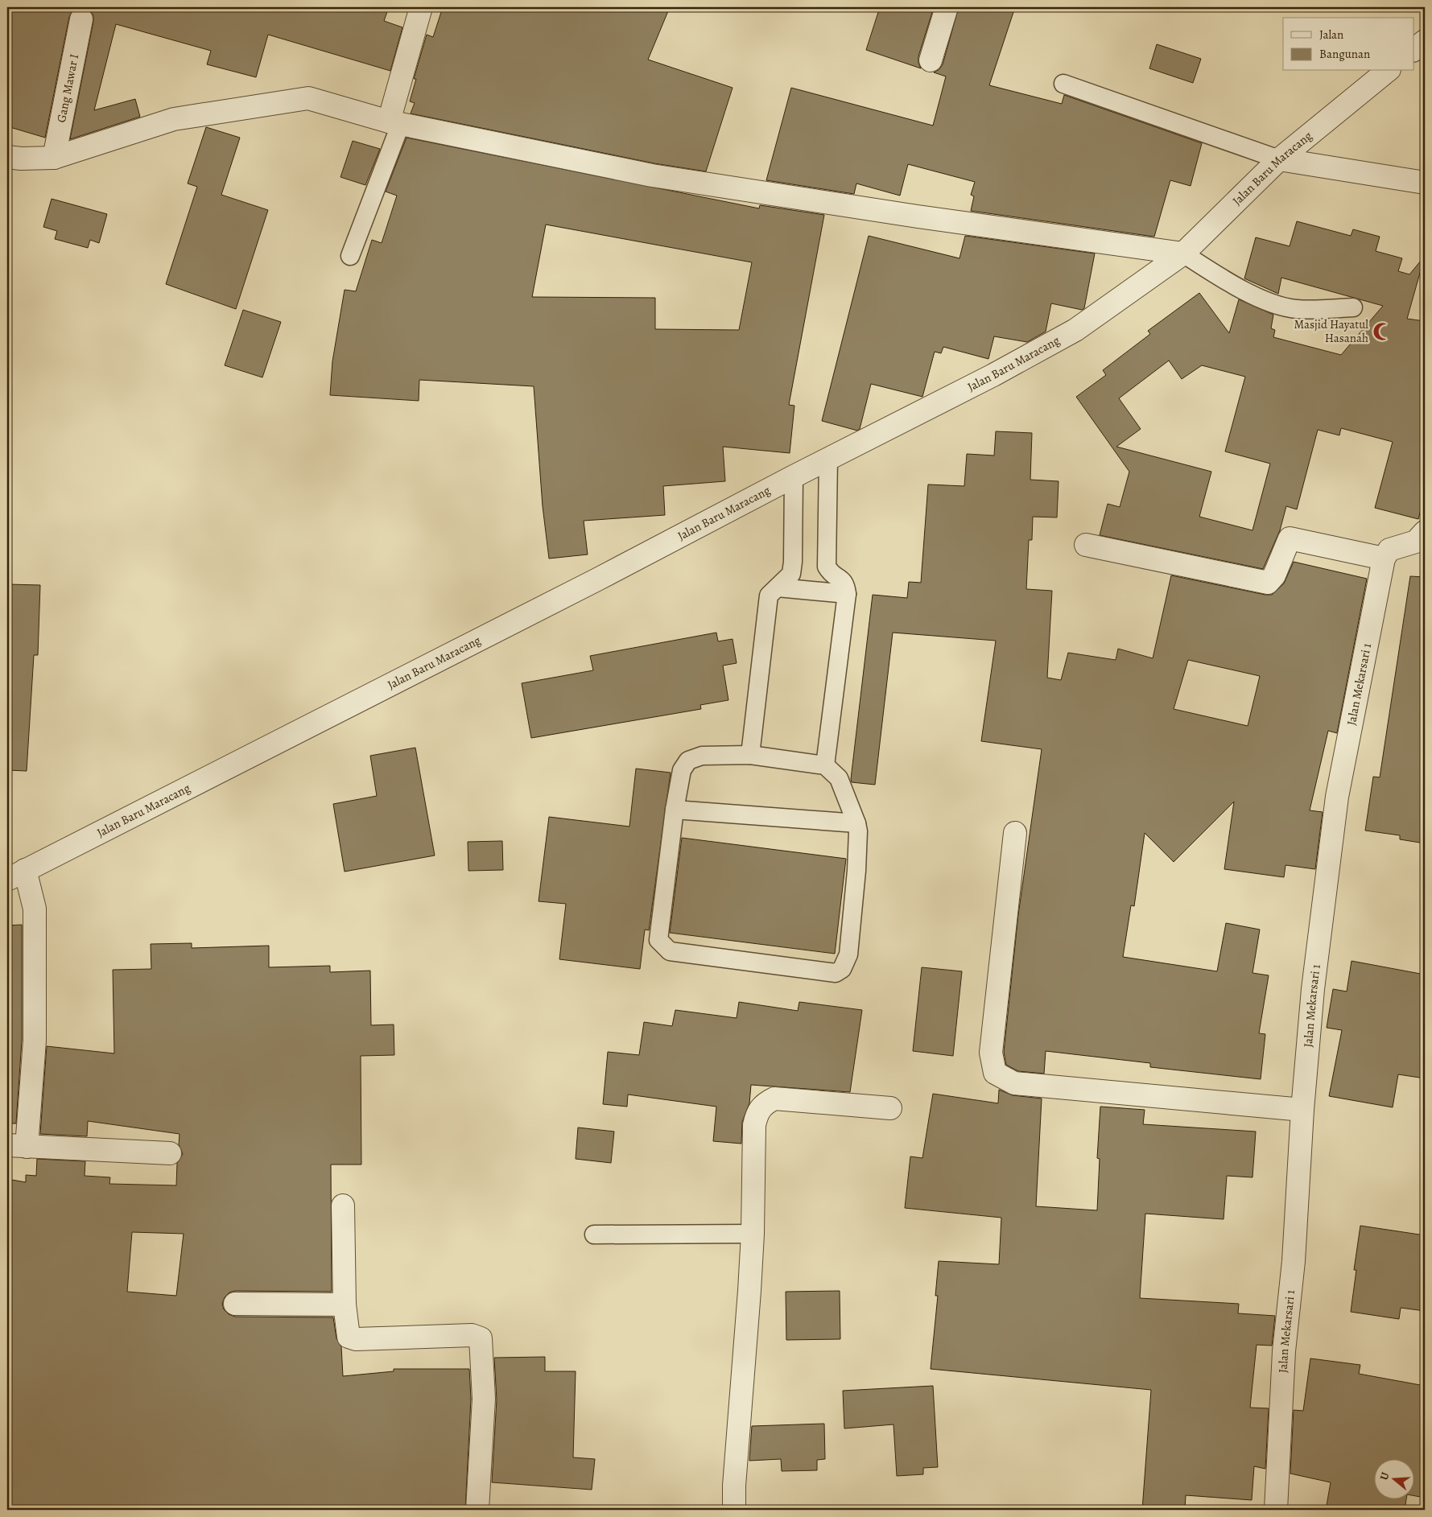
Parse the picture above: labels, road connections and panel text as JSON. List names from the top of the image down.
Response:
{
  "streets": {
    "street": ["Gang Mawar I", "Jalan Baru Maracang", "Jalan Mekarsari 1"]
  },
  "places": {
    "mosque": ["Masjid Hayatul Hasanah"]
  },
  "legend": ["Jalan", "Bangunan"],
  "north": "left"
}
